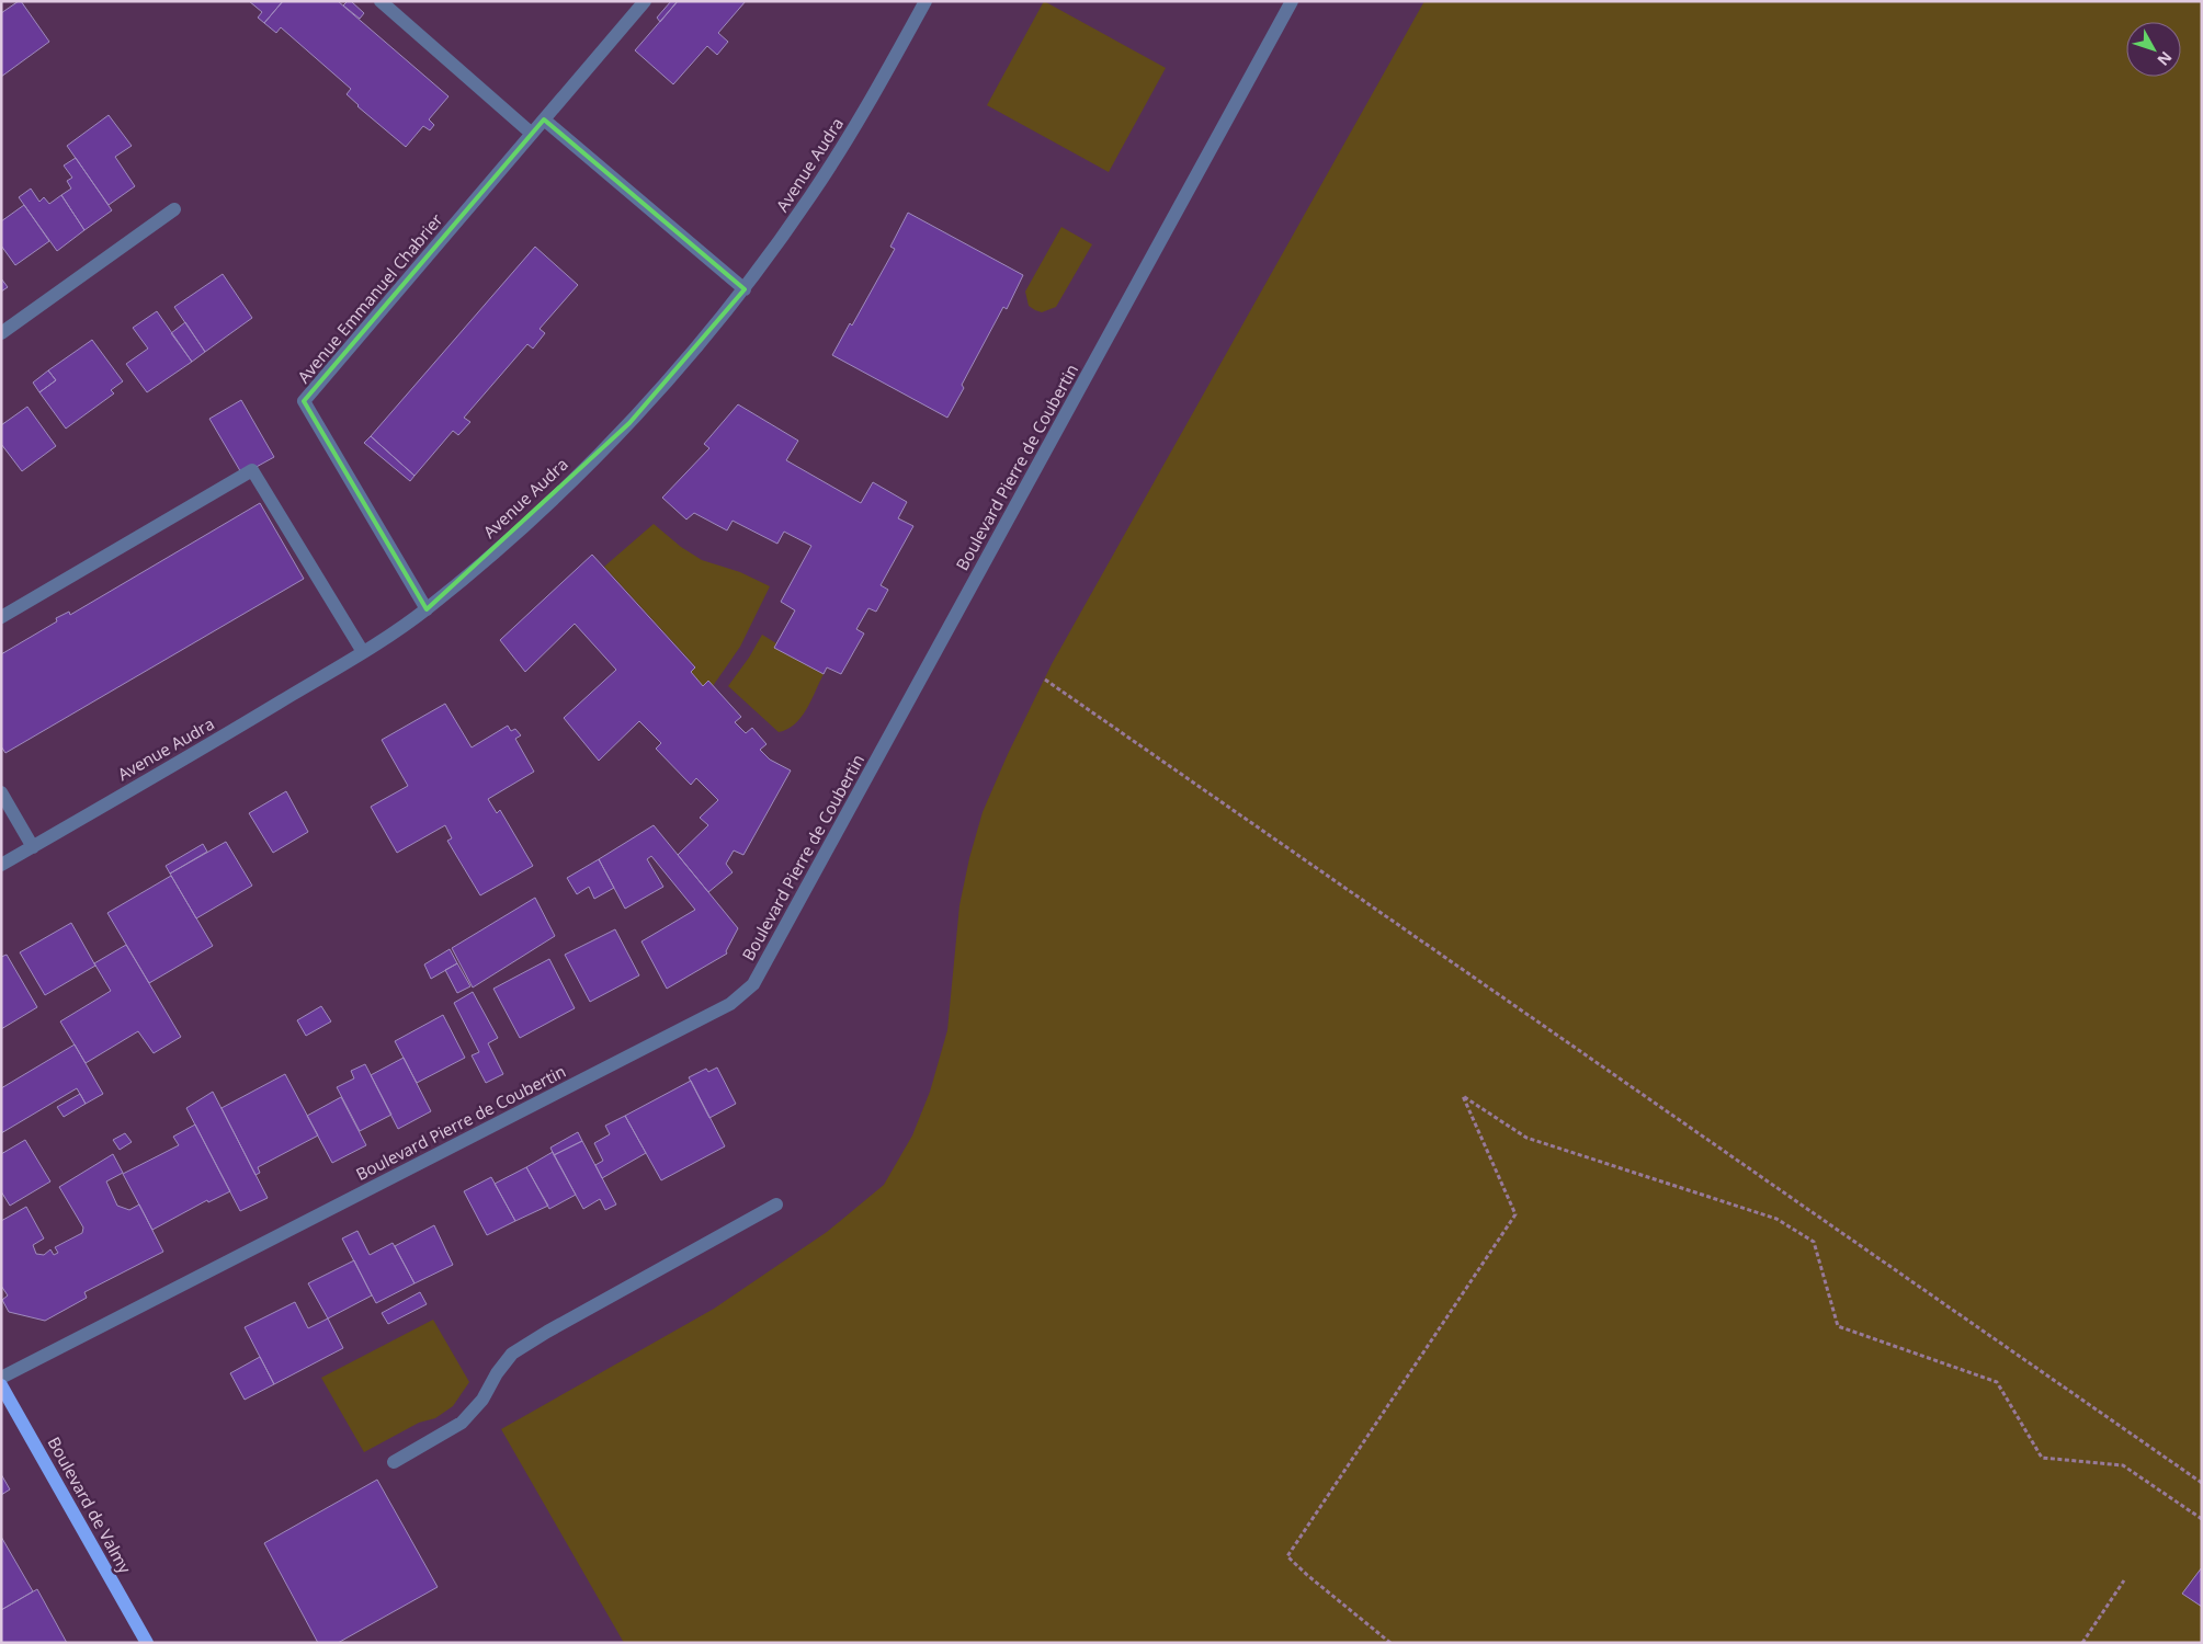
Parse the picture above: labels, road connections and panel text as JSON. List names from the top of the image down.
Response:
{
  "streets": {
    "main road": ["Boulevard de Valmy"],
    "street": ["Avenue Audra", "Avenue Emmanuel Chabrier", "Boulevard Pierre de Coubertin"]
  },
  "crossings": [
    ["Avenue Audra", "Avenue Emmanuel Chabrier"]
  ],
  "north": "bottom right"
}
